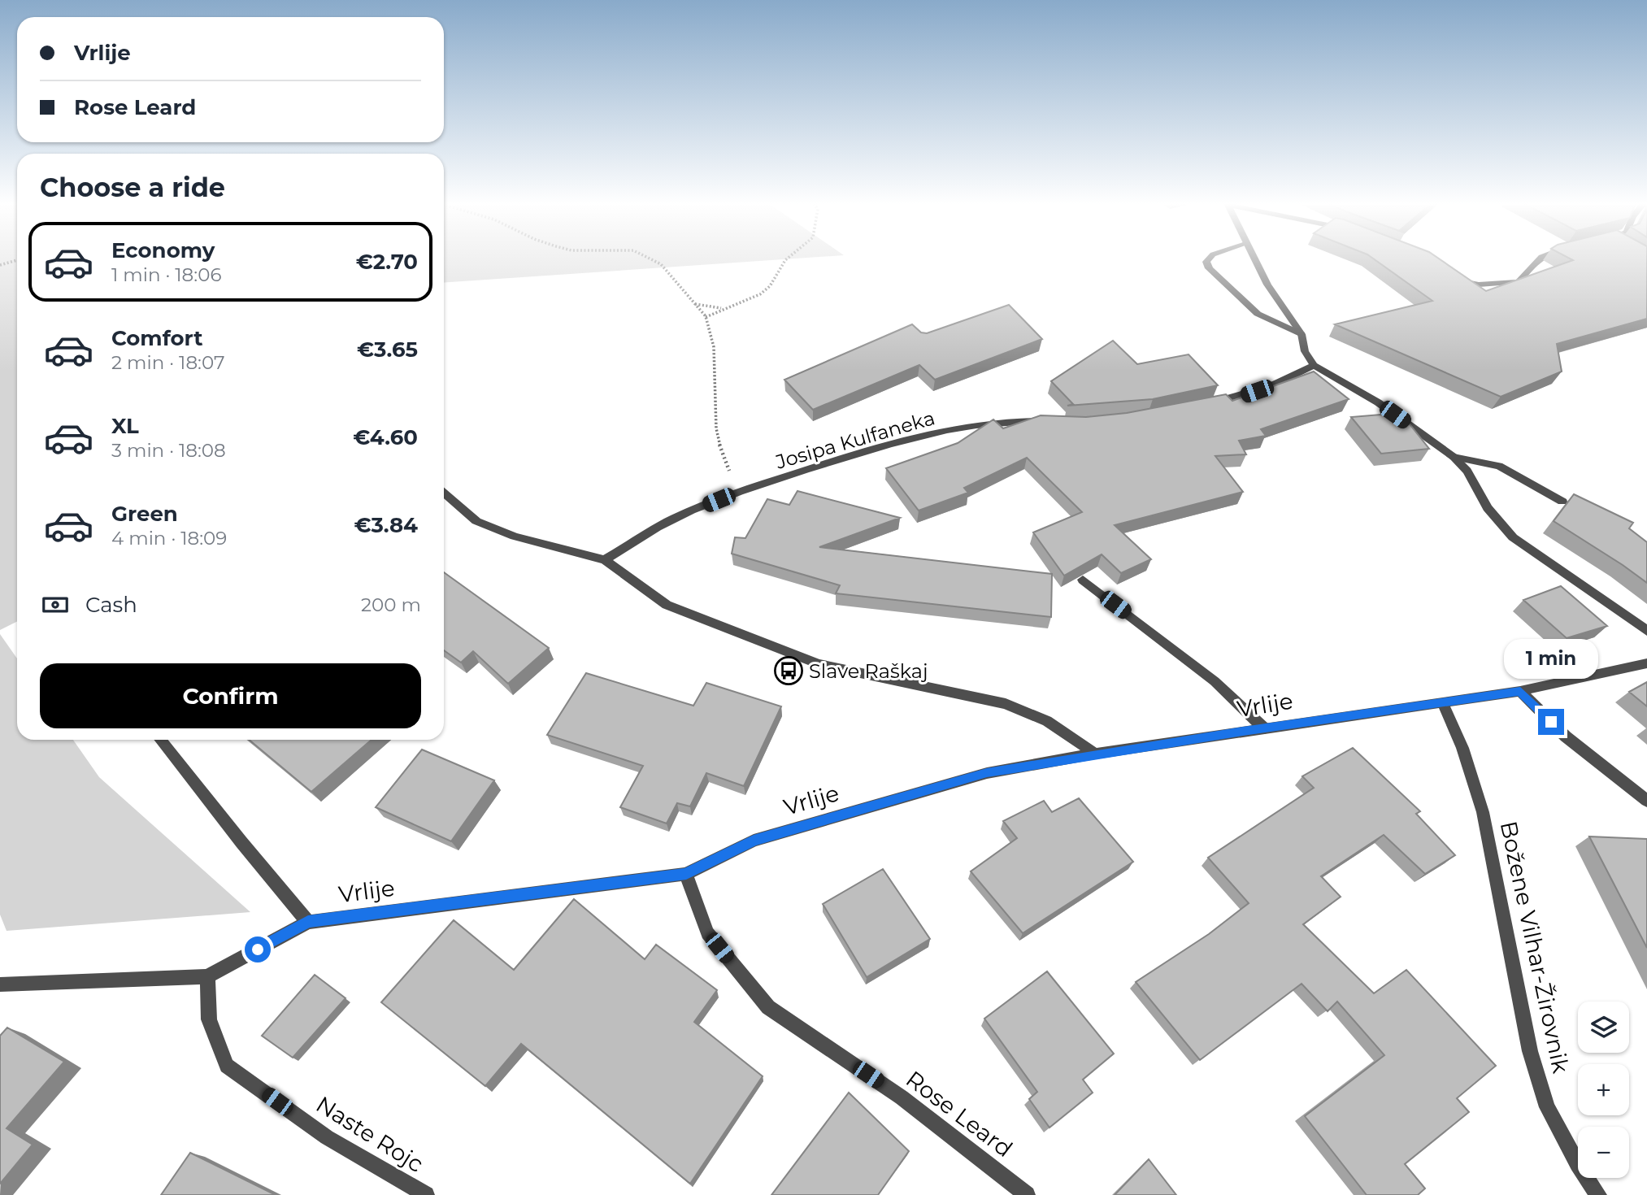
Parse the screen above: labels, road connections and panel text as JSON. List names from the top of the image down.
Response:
{
  "streets": {
    "street": [
      "Josipa Kulfaneka",
      "Vrlije",
      "Božene Vilhar-Žirovnik",
      "Rose Leard",
      "Naste Rojc"
    ]
  },
  "crossings": [
    ["Vrlije", "Božene Vilhar-Žirovnik"],
    ["Vrlije", "Rose Leard"],
    ["Vrlije", "Naste Rojc"]
  ],
  "places": {
    "bus stop": ["Slave Raškaj"]
  },
  "page": {
    "banner": ["Vrlije", "Rose Leard"],
    "heading": "Choose a ride",
    "list": [
      {
        "name": "Economy",
        "note": "1 min · 18:06",
        "value": "€2.70"
      },
      {
        "name": "Comfort",
        "note": "2 min · 18:07",
        "value": "€3.65"
      },
      {
        "name": "XL",
        "note": "3 min · 18:08",
        "value": "€4.60"
      },
      {
        "name": "Green",
        "note": "4 min · 18:09",
        "value": "€3.84"
      }
    ],
    "pay": ["Cash", "200 m"],
    "bubble": "1 min",
    "buttons": "Confirm",
    "map_buttons": ["+", "−"]
  }
}
